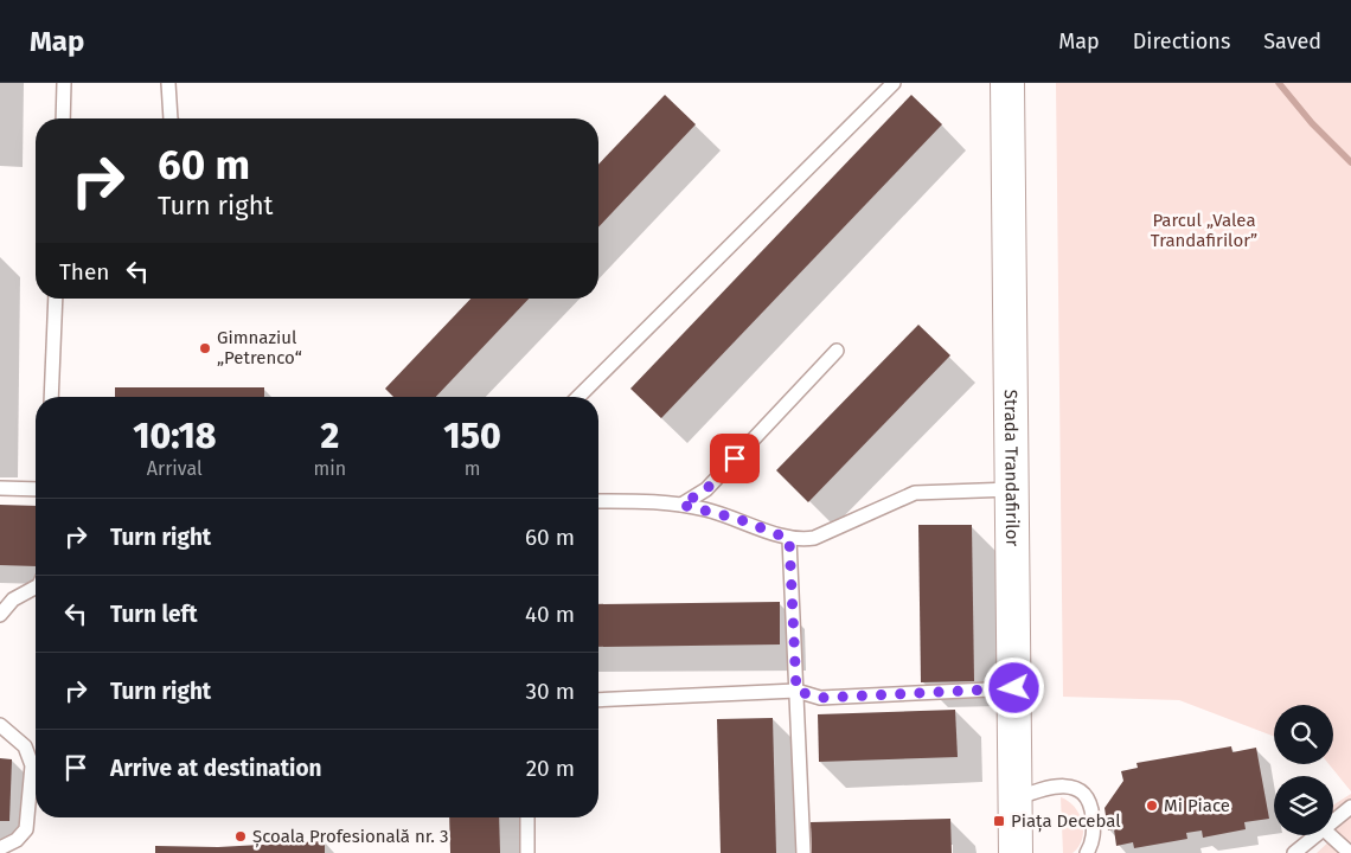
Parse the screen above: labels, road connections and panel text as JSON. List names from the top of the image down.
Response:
{
  "streets": {
    "main road": ["Strada Trandafirilor"]
  },
  "parks": ["Parcul „Valea Trandafirilor”"],
  "places": {
    "other": ["Gimnaziul „Petrenco“", "Mi Piace", "Școala Profesională nr. 3"],
    "transit": ["Piața Decebal"]
  },
  "page": {
    "header": "Map",
    "nav": ["Map", "Directions", "Saved"],
    "turn": ["60 m", "Turn right"],
    "then": "Then",
    "eta": [
      "10:18",
      "Arrival",
      "2",
      "min",
      "150",
      "m"
    ],
    "list": [
      {
        "name": "Turn right",
        "value": "60 m"
      },
      {
        "name": "Turn left",
        "value": "40 m"
      },
      {
        "name": "Turn right",
        "value": "30 m"
      },
      {
        "name": "Arrive at destination",
        "value": "20 m"
      }
    ]
  }
}
